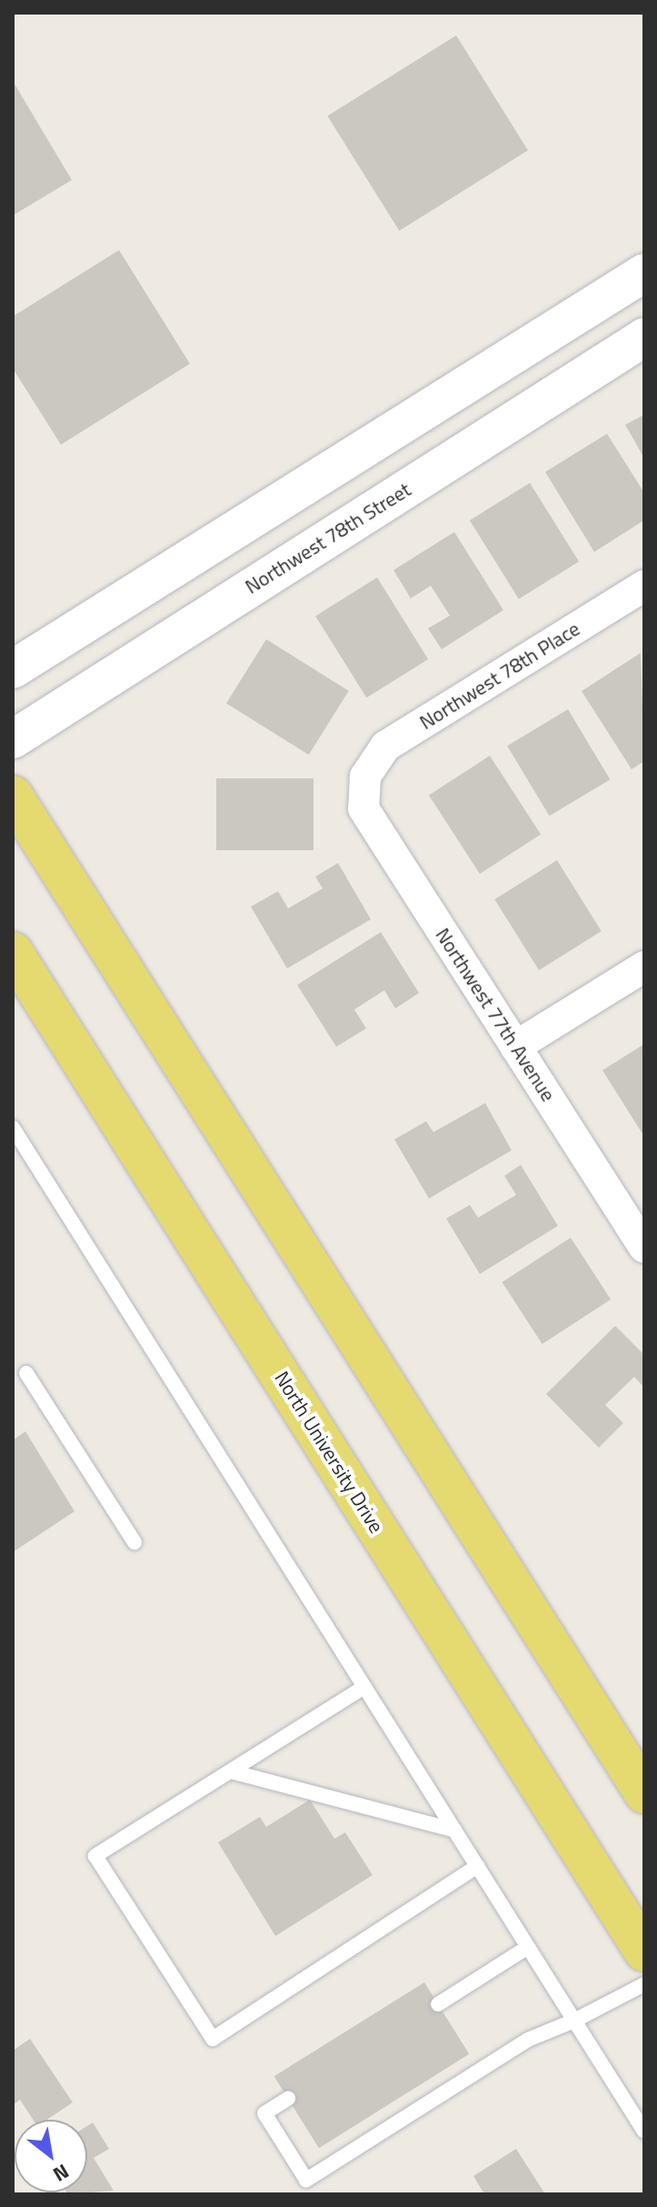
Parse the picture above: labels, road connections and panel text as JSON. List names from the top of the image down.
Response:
{
  "streets": {
    "main road": ["North University Drive"],
    "street": ["Northwest 78th Street", "Northwest 78th Place", "Northwest 77th Avenue"]
  },
  "crossings": [
    ["Northwest 78th Place", "Northwest 77th Avenue"]
  ],
  "north": "bottom right"
}
